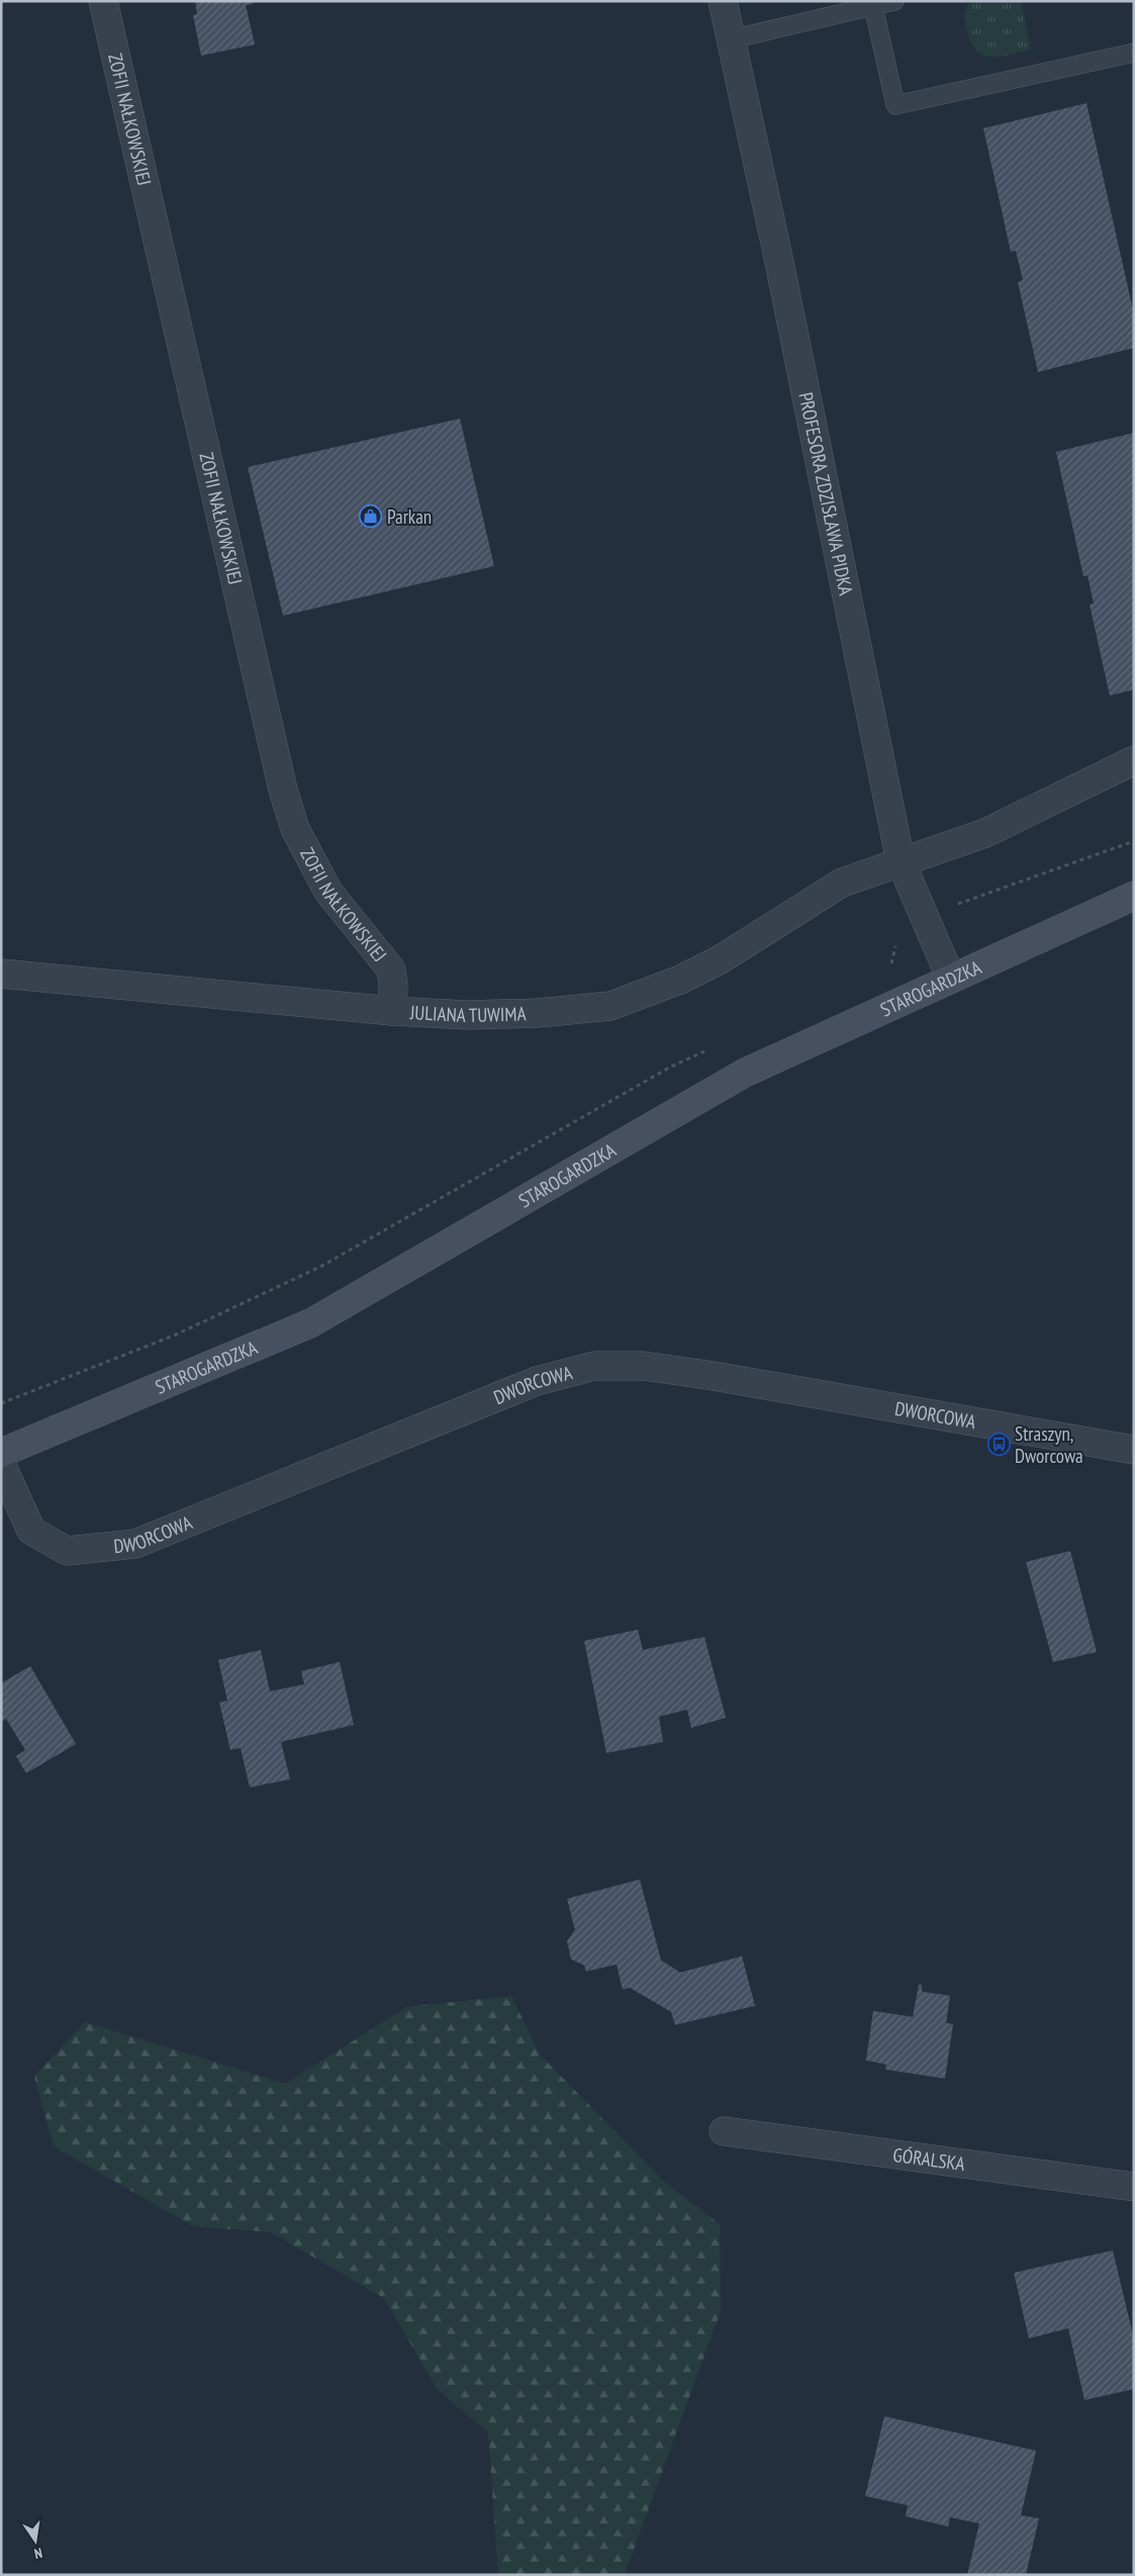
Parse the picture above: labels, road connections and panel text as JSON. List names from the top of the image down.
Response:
{
  "streets": {
    "main road": ["STAROGARDZKA"],
    "street": [
      "ZOFII NAŁKOWSKIEJ",
      "PROFESORA ZDZISŁAWA PIDKA",
      "JULIANA TUWIMA",
      "DWORCOWA",
      "GÓRALSKA"
    ]
  },
  "crossings": [
    ["ZOFII NAŁKOWSKIEJ", "JULIANA TUWIMA"],
    ["PROFESORA ZDZISŁAWA PIDKA", "STAROGARDZKA"],
    ["PROFESORA ZDZISŁAWA PIDKA", "JULIANA TUWIMA"]
  ],
  "places": {
    "shop": ["Parkan"],
    "bus stop": ["Straszyn, Dworcowa"]
  },
  "north": "bottom"
}
